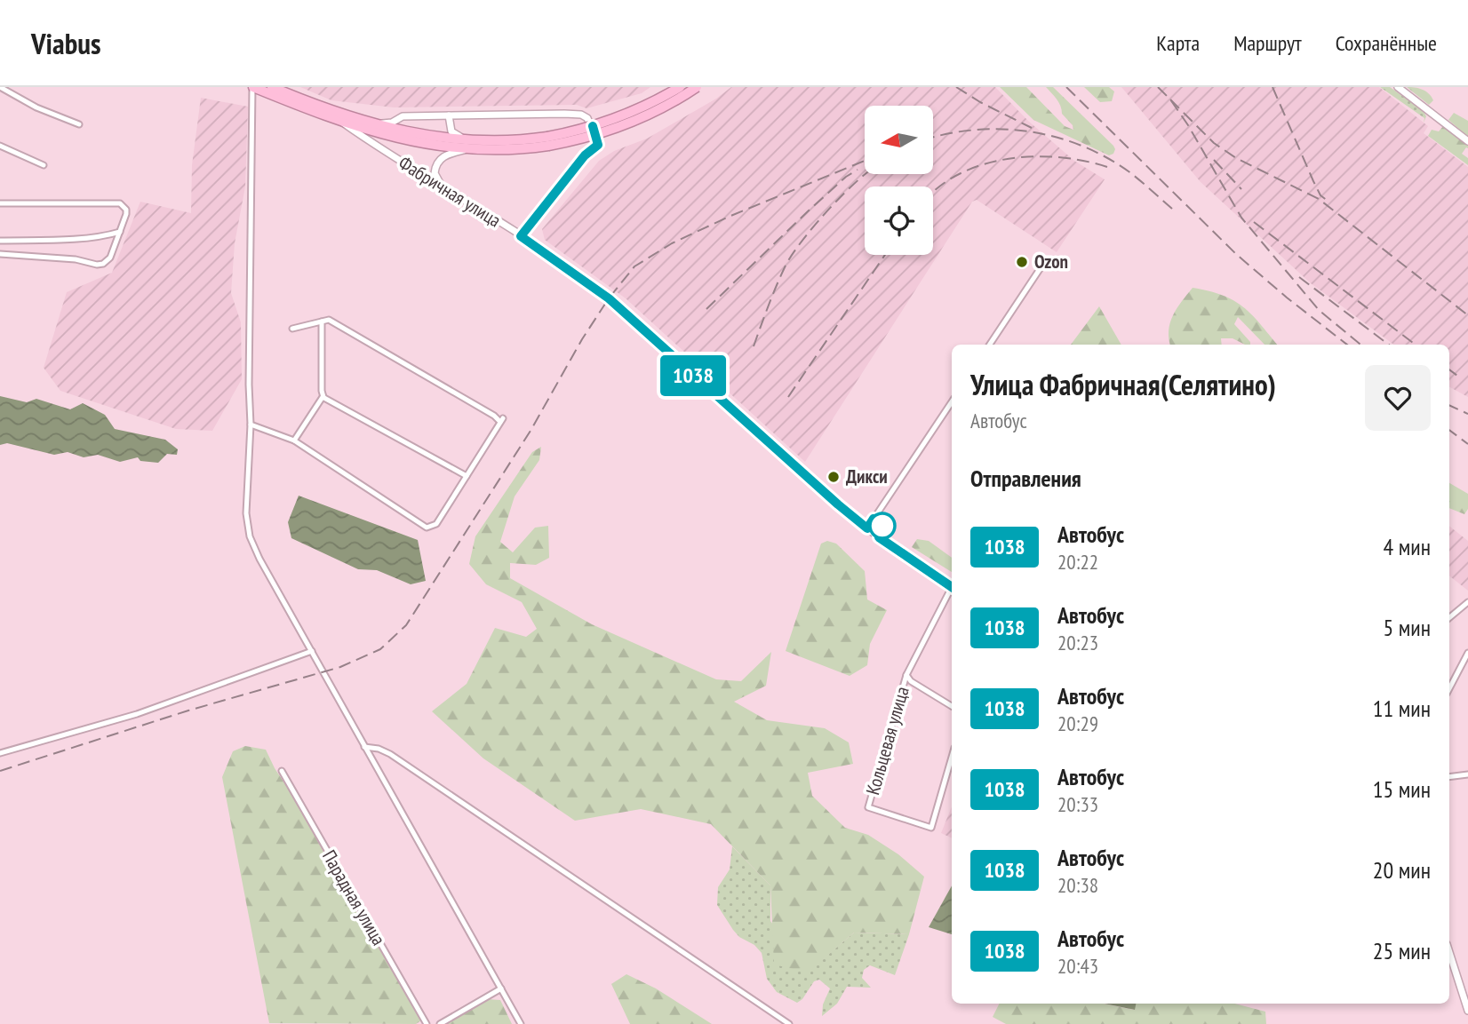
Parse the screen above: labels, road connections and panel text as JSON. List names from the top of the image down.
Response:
{
  "streets": {
    "street": ["Фабричная улица", "Кольцевая улица", "Парадная улица"]
  },
  "places": ["Ozon", "Дикси"],
  "lines": ["bus line 1038"],
  "north": "left",
  "page": {
    "header": "Viabus",
    "nav": ["Карта", "Маршрут", "Сохранённые"],
    "on_map": "1038",
    "heading": [
      ["Улица Фабричная(Селятино)", "Автобус"],
      "Отправления"
    ],
    "list": [
      {
        "mark": "1038",
        "name": "Автобус",
        "note": "20:22",
        "value": "4 мин"
      },
      {
        "mark": "1038",
        "name": "Автобус",
        "note": "20:23",
        "value": "5 мин"
      },
      {
        "mark": "1038",
        "name": "Автобус",
        "note": "20:29",
        "value": "11 мин"
      },
      {
        "mark": "1038",
        "name": "Автобус",
        "note": "20:33",
        "value": "15 мин"
      },
      {
        "mark": "1038",
        "name": "Автобус",
        "note": "20:38",
        "value": "20 мин"
      },
      {
        "mark": "1038",
        "name": "Автобус",
        "note": "20:43",
        "value": "25 мин"
      }
    ]
  }
}
